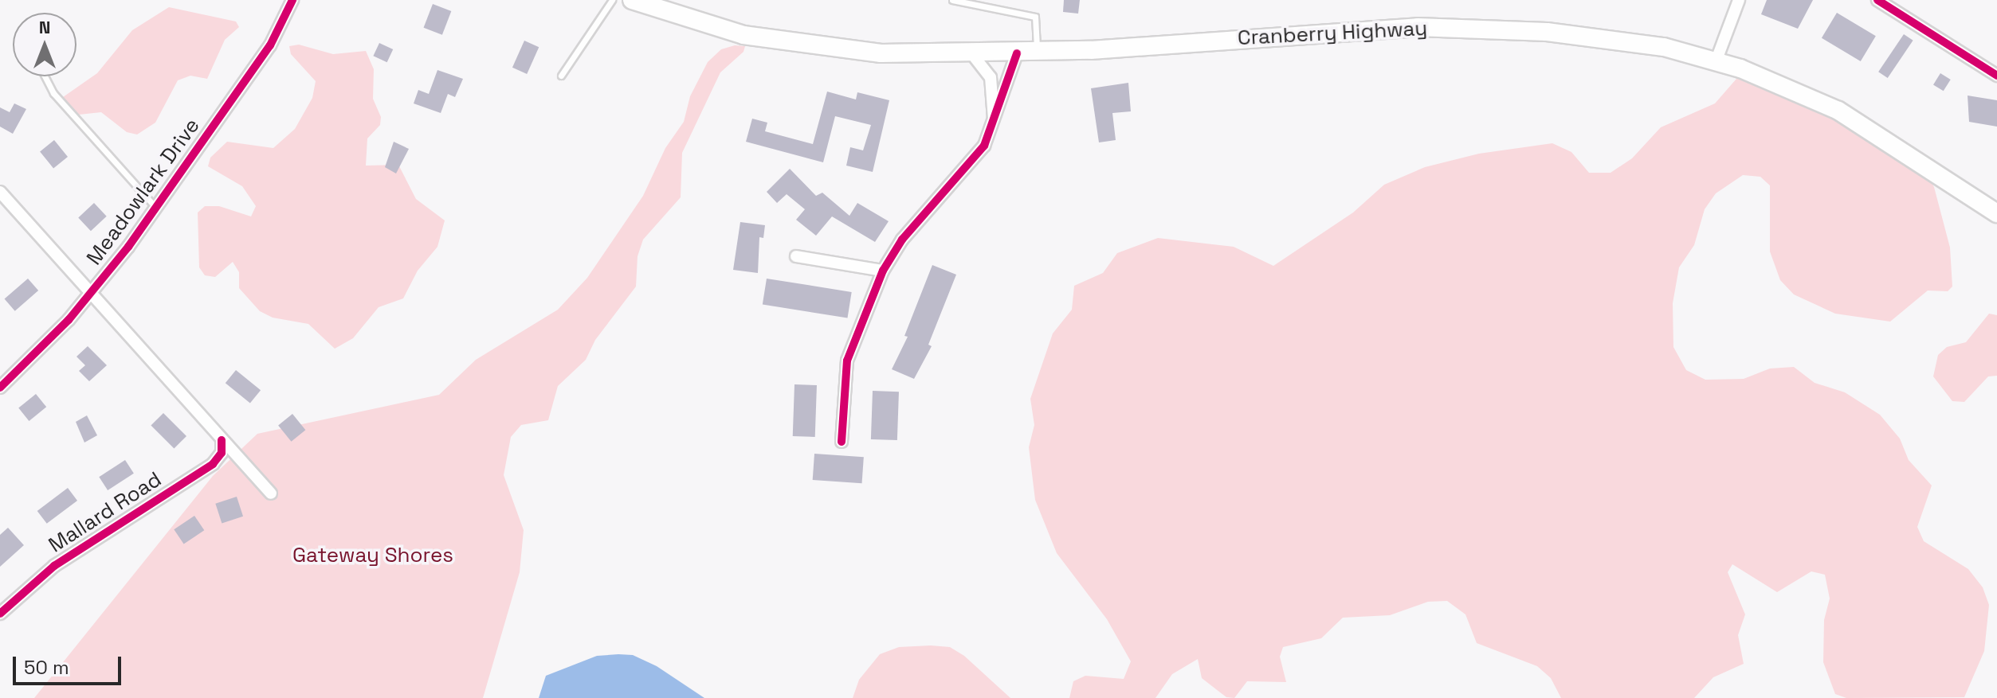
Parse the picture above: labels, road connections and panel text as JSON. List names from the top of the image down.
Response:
{
  "streets": {
    "main road": ["Cranberry Highway"],
    "street": ["Meadowlark Drive", "Mallard Road"]
  },
  "parks": ["Gateway Shores"],
  "scale_bar": "50 m",
  "north": "top"
}
